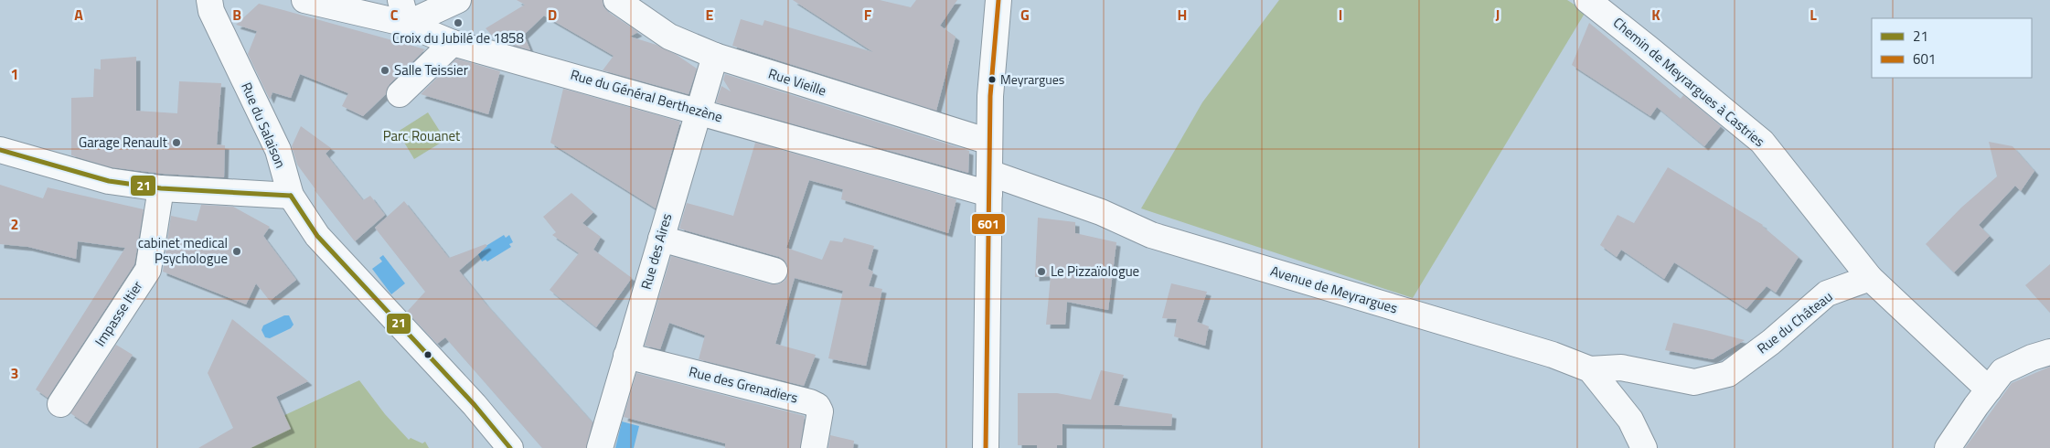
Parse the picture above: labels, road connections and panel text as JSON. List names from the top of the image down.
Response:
{
  "streets": {
    "street": [
      "Rue Vieille",
      "Chemin de Meyrargues à Castries",
      "Rue du Général Berthezène",
      "Rue du Salaison",
      "Rue des Aires",
      "Avenue de Meyrargues",
      "Impasse Itier",
      "Rue du Château",
      "Rue des Grenadiers"
    ]
  },
  "crossings": [
    ["Rue Vieille", "Rue des Aires"],
    ["Chemin de Meyrargues à Castries", "Rue du Château"],
    ["Rue du Général Berthezène", "Rue des Aires"],
    ["Rue du Général Berthezène", "Avenue de Meyrargues"],
    ["Rue des Aires", "Rue des Grenadiers"],
    ["Avenue de Meyrargues", "Rue du Château"]
  ],
  "parks": ["Parc Rouanet"],
  "places": [
    "Croix du Jubilé de 1858",
    "Salle Teissier",
    "Meyrargues",
    "Garage Renault",
    "cabinet medical Psychologue",
    "Le Pizzaïologue"
  ],
  "lines": ["transit line 601", "transit line 21"],
  "legend": ["21", "601"],
  "grid": {
    "columns": [
      "A",
      "B",
      "C",
      "D",
      "E",
      "F",
      "G",
      "H",
      "I",
      "J",
      "K",
      "L"
    ],
    "rows": ["1", "2", "3"]
  }
}
